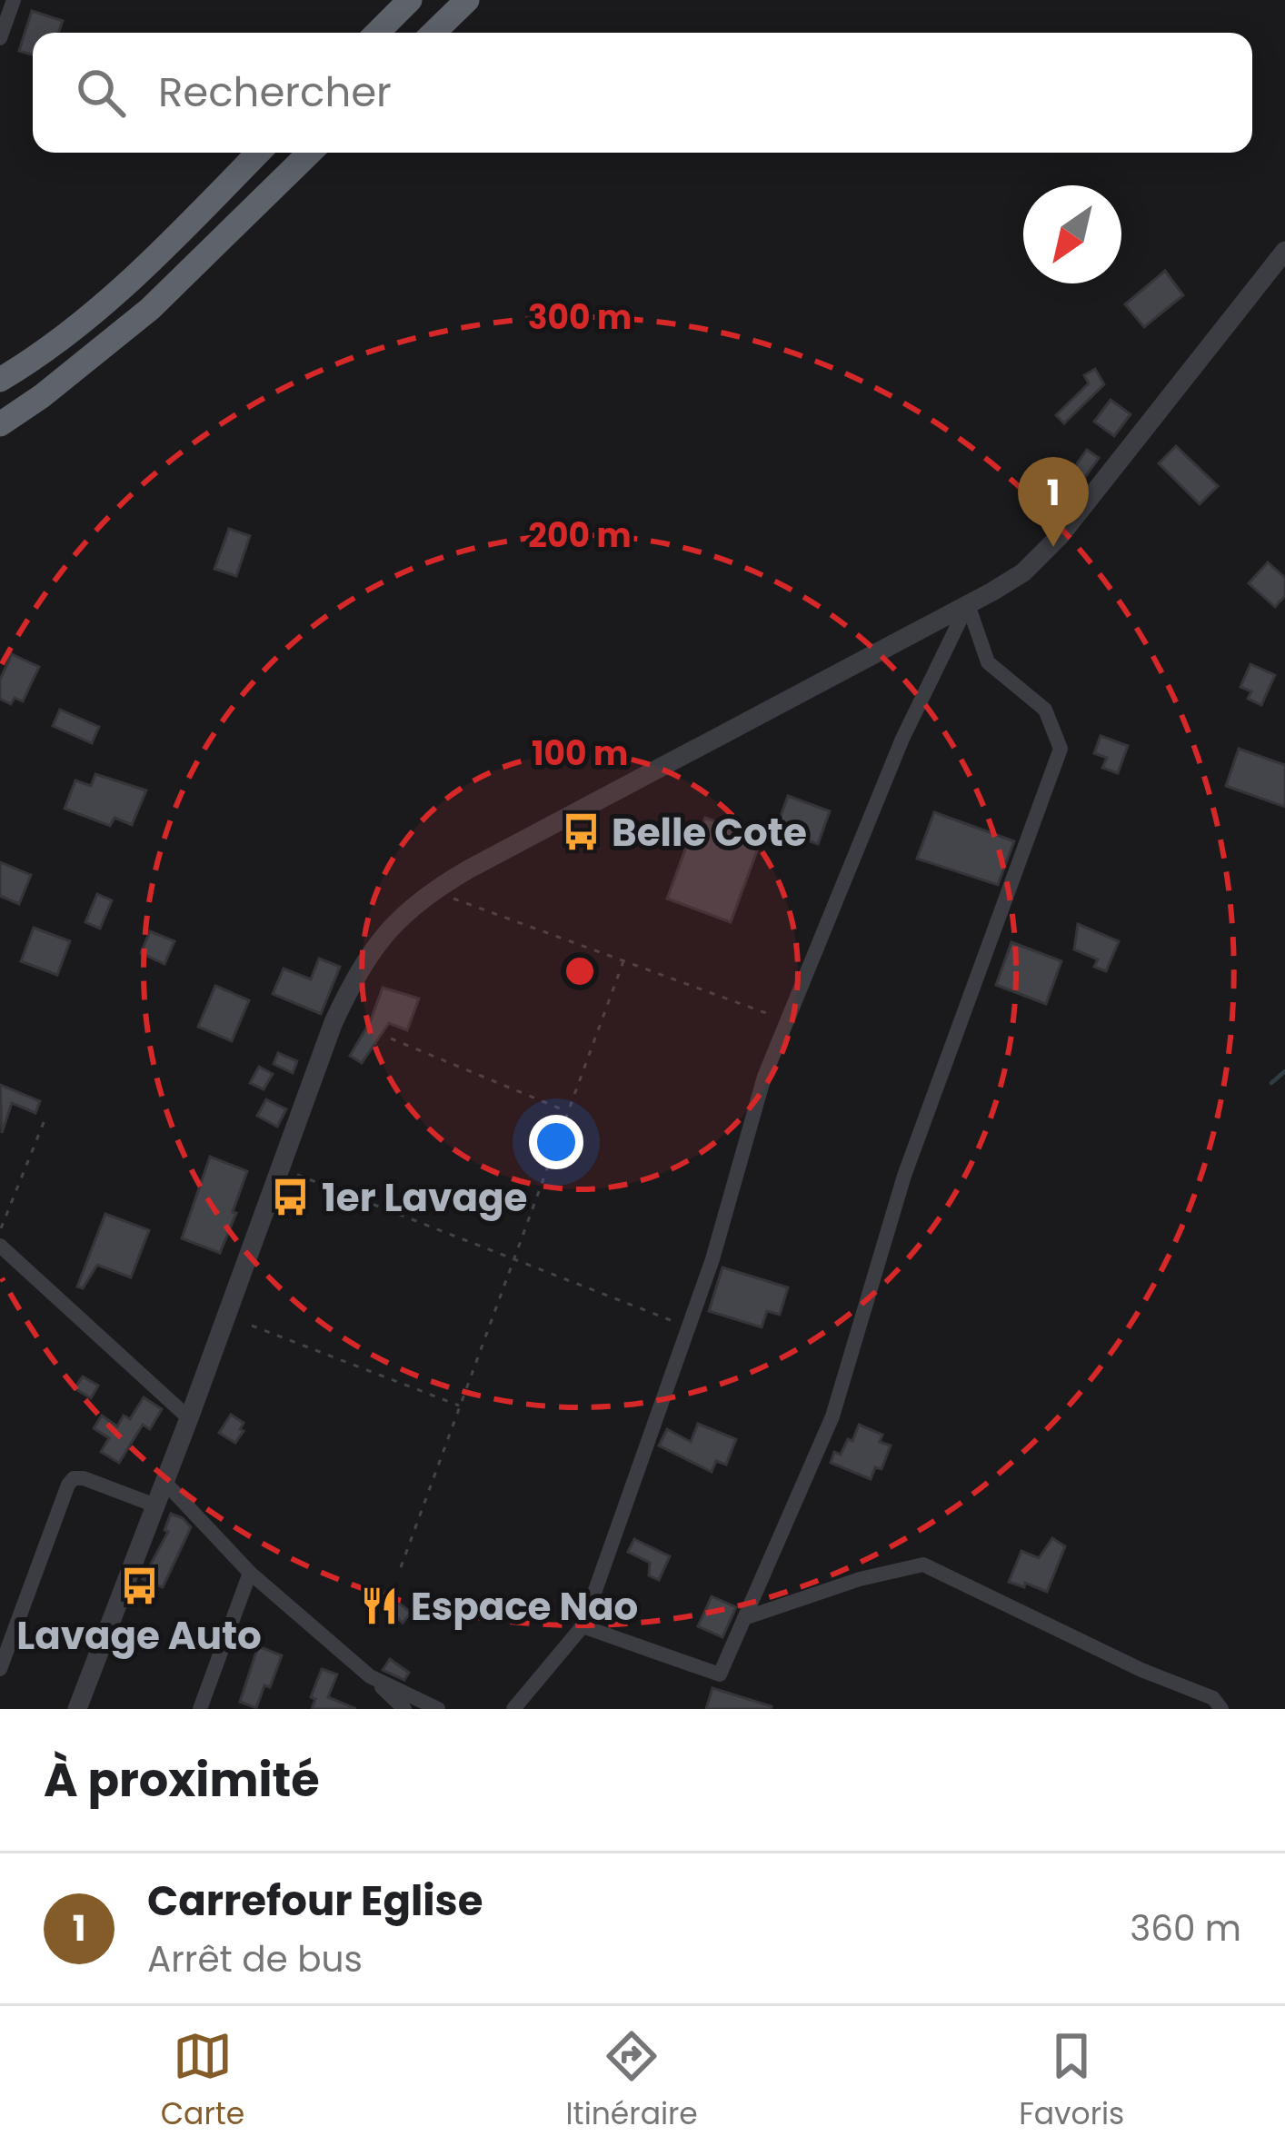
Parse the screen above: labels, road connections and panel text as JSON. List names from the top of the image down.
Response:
{
  "places": {
    "bus stop": ["Belle Cote", "1er Lavage", "Lavage Auto"],
    "restaurant": ["Espace Nao"]
  },
  "north": "bottom left",
  "page": {
    "search": "Rechercher",
    "pins": "1",
    "heading": "À proximité",
    "list": [
      {
        "mark": "1",
        "name": "Carrefour Eglise",
        "note": "Arrêt de bus",
        "value": "360 m"
      }
    ],
    "nav": ["Carte", "Itinéraire", "Favoris"]
  },
  "rings": ["300 m", "200 m", "100 m"]
}
